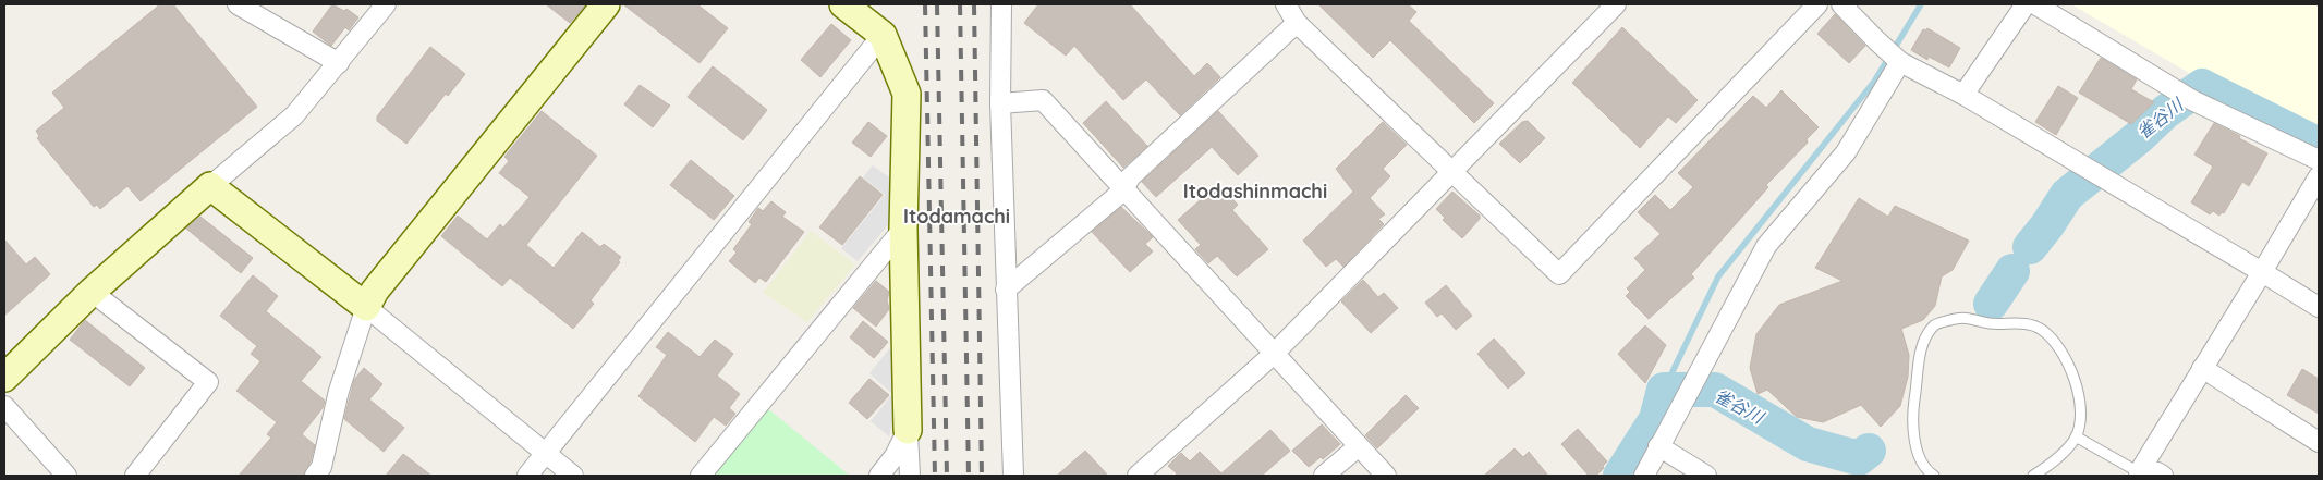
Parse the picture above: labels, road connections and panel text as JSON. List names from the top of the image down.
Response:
{
  "districts": ["Itodashinmachi", "Itodamachi"],
  "water": ["雀谷川"]
}
